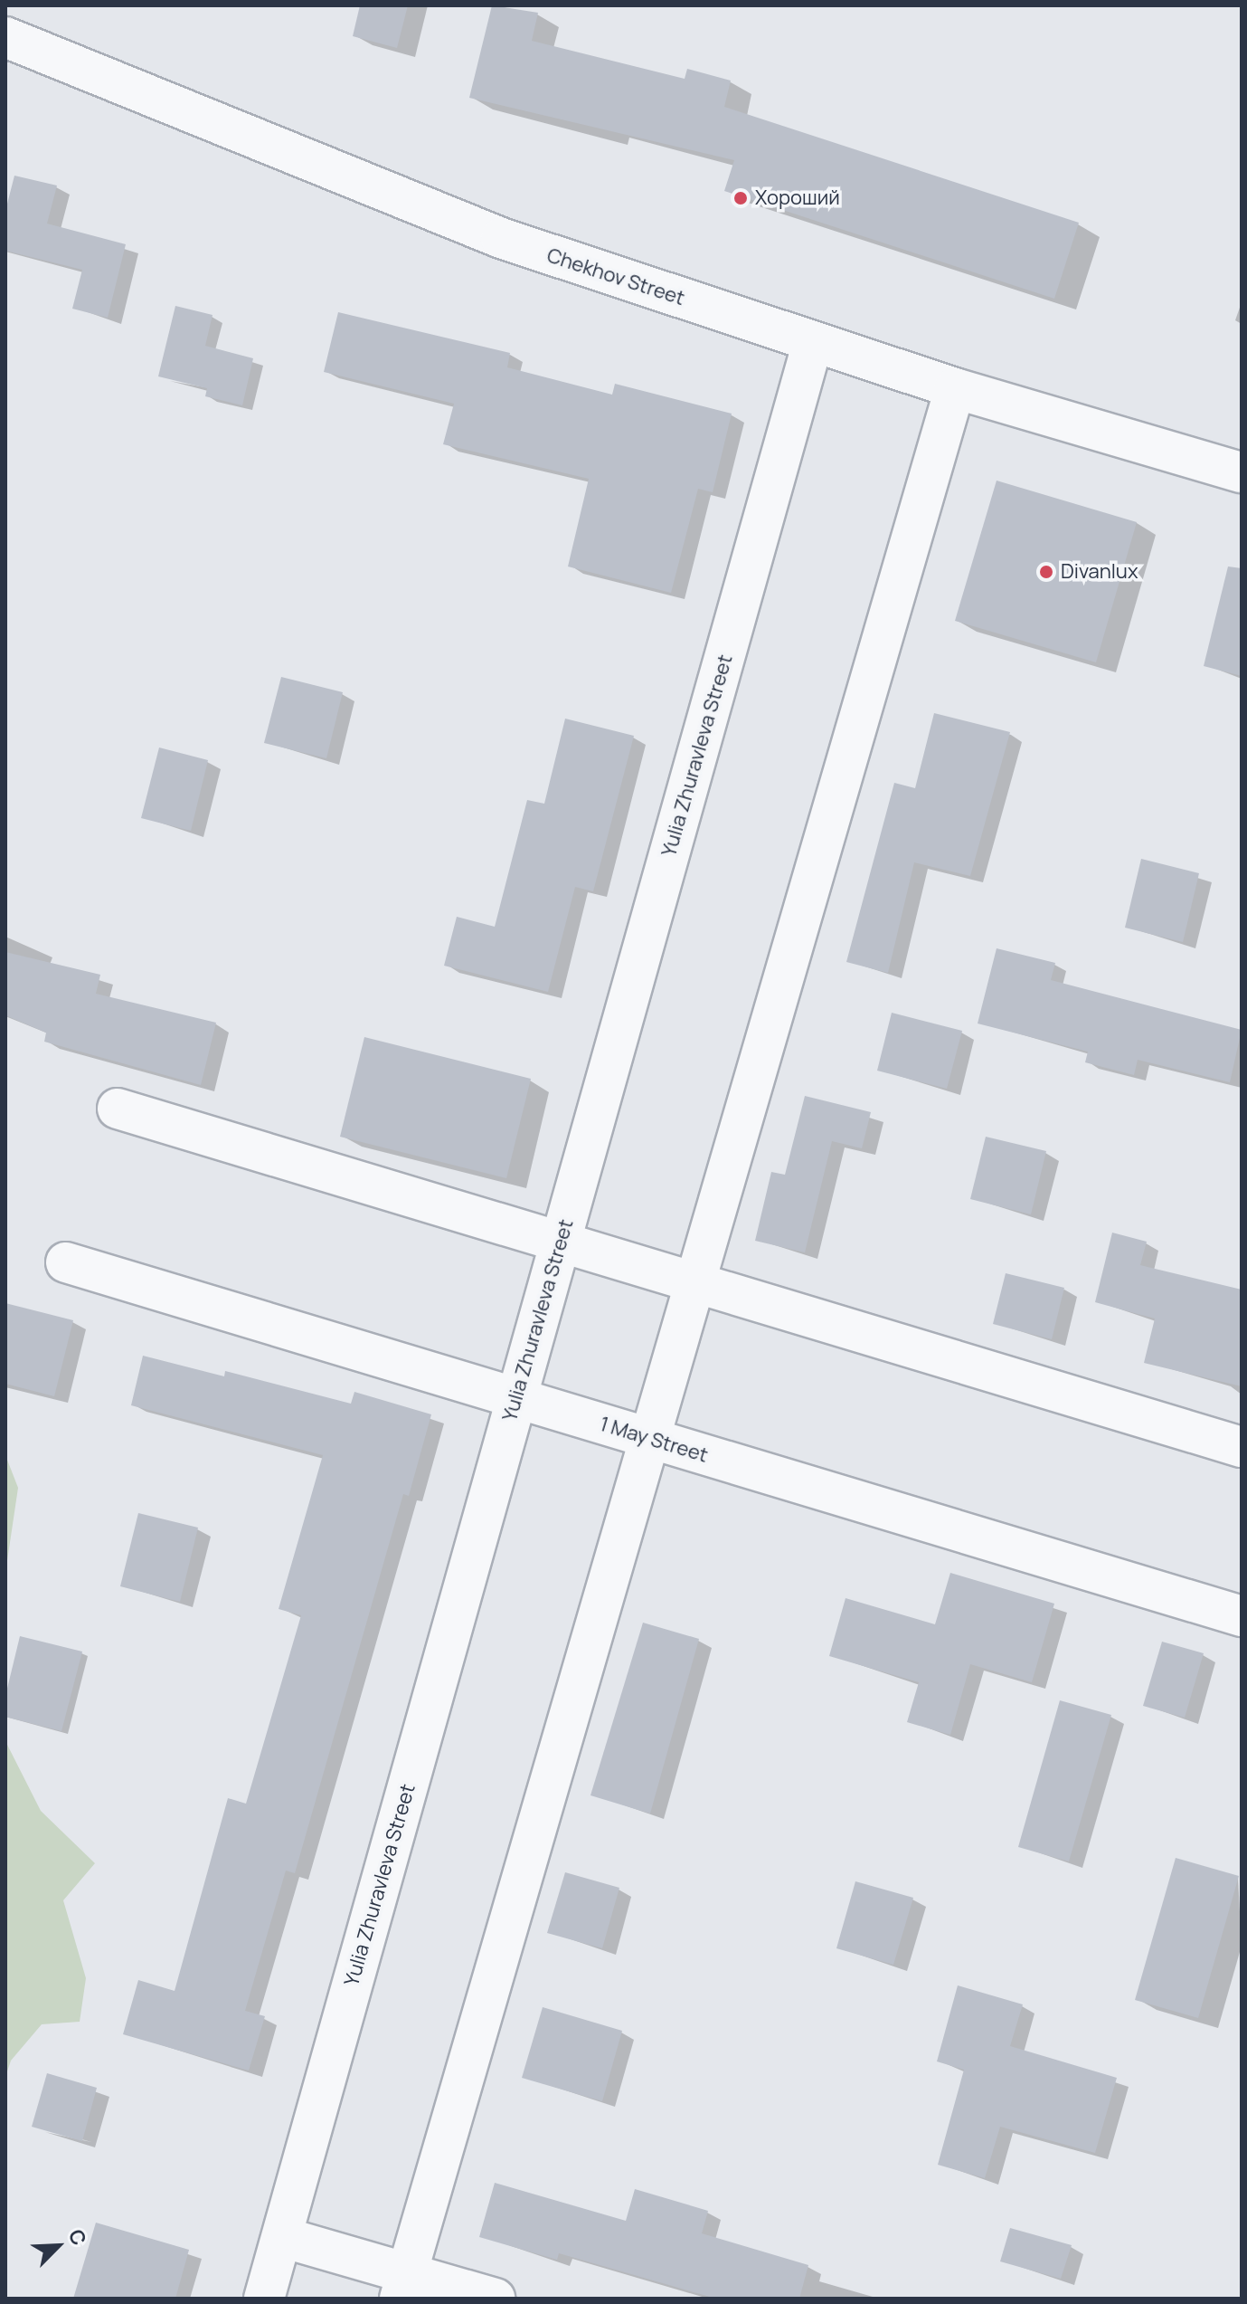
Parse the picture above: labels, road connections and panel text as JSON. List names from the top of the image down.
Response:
{
  "streets": {
    "street": ["Chekhov Street", "Yulia Zhuravleva Street", "1 May Street"]
  },
  "crossings": [
    ["Chekhov Street", "Yulia Zhuravleva Street"],
    ["Yulia Zhuravleva Street", "1 May Street"]
  ],
  "places": ["Хороший", "Divanlux"],
  "north": "top right"
}
